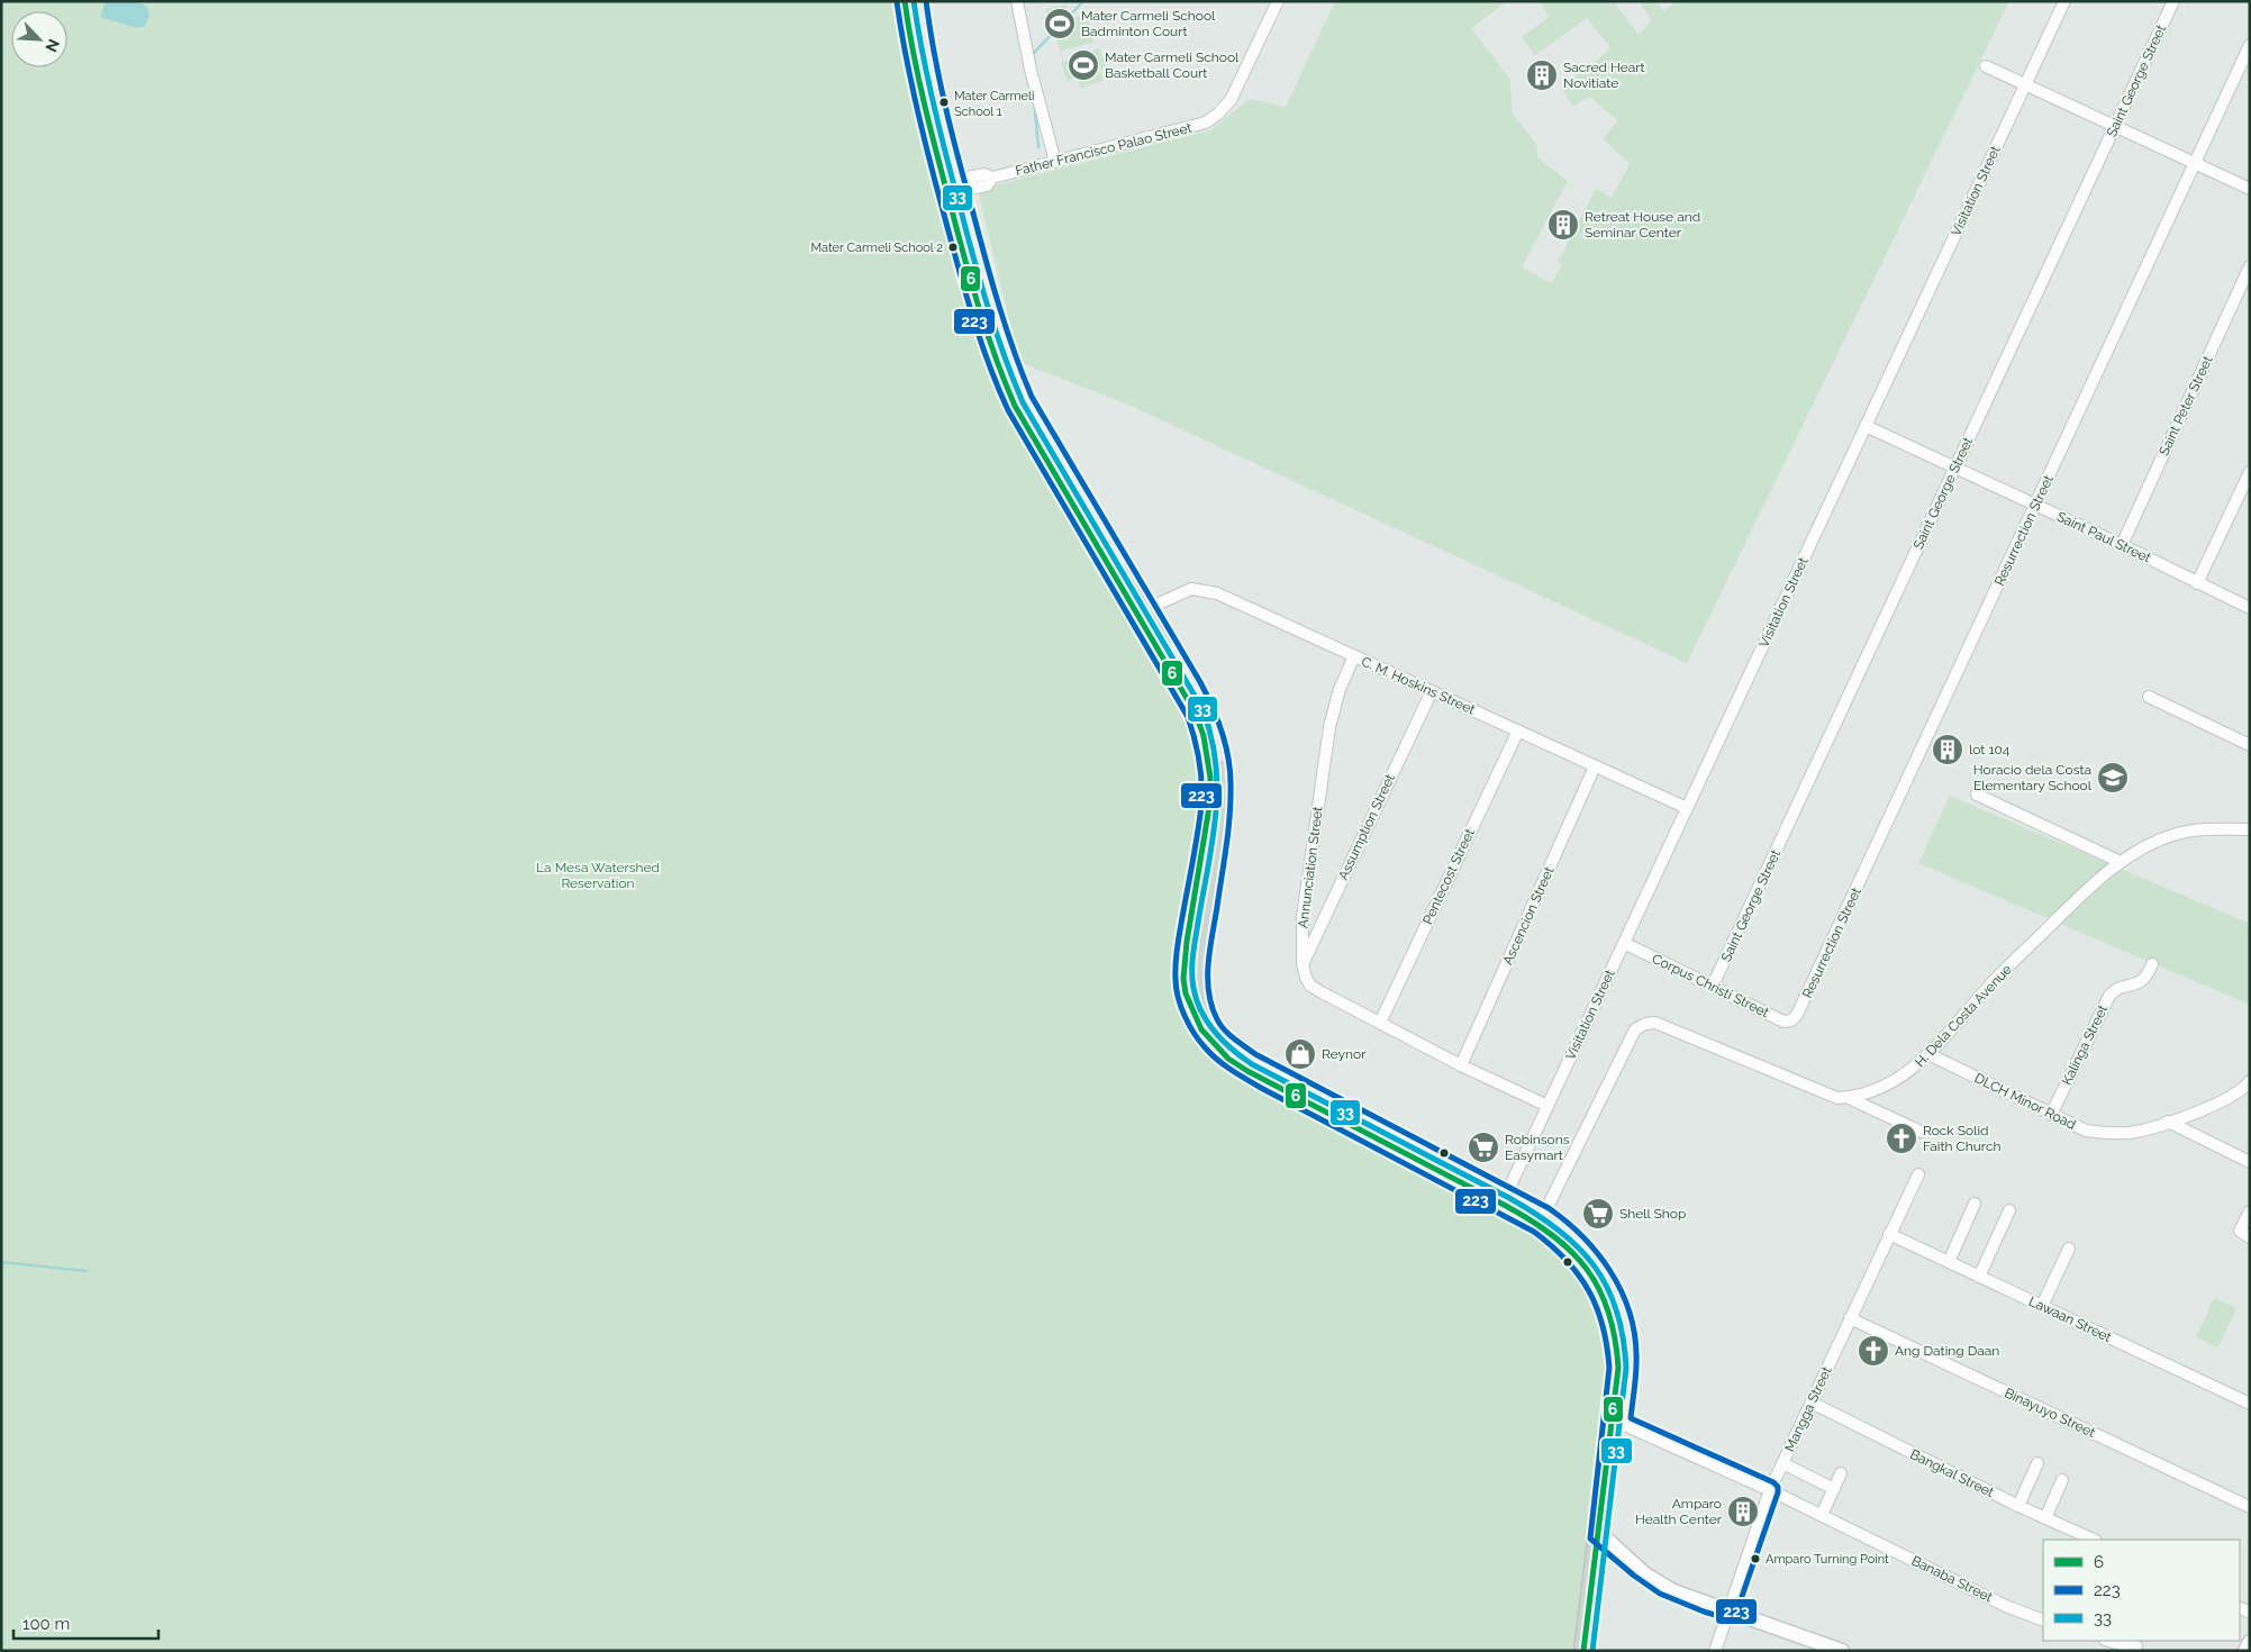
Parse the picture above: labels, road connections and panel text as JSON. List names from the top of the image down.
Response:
{
  "streets": {
    "street": [
      "Saint George Street",
      "Father Francisco Palao Street",
      "Visitation Street",
      "Saint Peter Street",
      "Resurrection Street",
      "Saint Paul Street",
      "C. M. Hoskins Street",
      "Assumption Street",
      "Annunciation Street",
      "Pentecost Street",
      "Ascencion Street",
      "Corpus Christi Street",
      "H. Dela Costa Avenue",
      "Kalinga Street",
      "DLCH Minor Road",
      "Lawaan Street",
      "Mangga Street",
      "Binayuyo Street",
      "Bangkal Street",
      "Banaba Street"
    ]
  },
  "crossings": [
    ["Saint George Street", "Saint Paul Street"],
    ["Saint George Street", "Corpus Christi Street"],
    ["Visitation Street", "Saint Paul Street"],
    ["Visitation Street", "C. M. Hoskins Street"],
    ["Visitation Street", "Annunciation Street"],
    ["Visitation Street", "Corpus Christi Street"],
    ["Saint Peter Street", "Saint Paul Street"],
    ["Resurrection Street", "Saint Paul Street"],
    ["Resurrection Street", "Corpus Christi Street"],
    ["C. M. Hoskins Street", "Assumption Street"],
    ["C. M. Hoskins Street", "Annunciation Street"],
    ["C. M. Hoskins Street", "Pentecost Street"],
    ["C. M. Hoskins Street", "Ascencion Street"],
    ["Assumption Street", "Annunciation Street"],
    ["Annunciation Street", "Pentecost Street"],
    ["Annunciation Street", "Ascencion Street"],
    ["H. Dela Costa Avenue", "DLCH Minor Road"],
    ["Kalinga Street", "DLCH Minor Road"],
    ["Lawaan Street", "Mangga Street"],
    ["Mangga Street", "Binayuyo Street"],
    ["Mangga Street", "Bangkal Street"],
    ["Mangga Street", "Banaba Street"]
  ],
  "parks": ["La Mesa Watershed Reservation"],
  "places": {
    "sports": ["Mater Carmeli School Badminton Court", "Mater Carmeli School Basketball Court"],
    "building": [
      "Sacred Heart Novitiate",
      "Retreat House and Seminar Center",
      "lot 104",
      "Amparo Health Center"
    ],
    "other": ["Mater Carmeli School 1", "Mater Carmeli School 2", "Amparo Turning Point"],
    "school or university": ["Horacio dela Costa Elementary School"],
    "shop": ["Reynor"],
    "church": ["Rock Solid Faith Church", "Ang Dating Daan"],
    "supermarket": ["Robinsons Easymart", "Shell Shop"]
  },
  "lines": ["transit line 6", "transit line 223", "transit line 33"],
  "legend": ["6", "223", "33"],
  "scale_bar": "100 m",
  "north": "bottom right"
}
